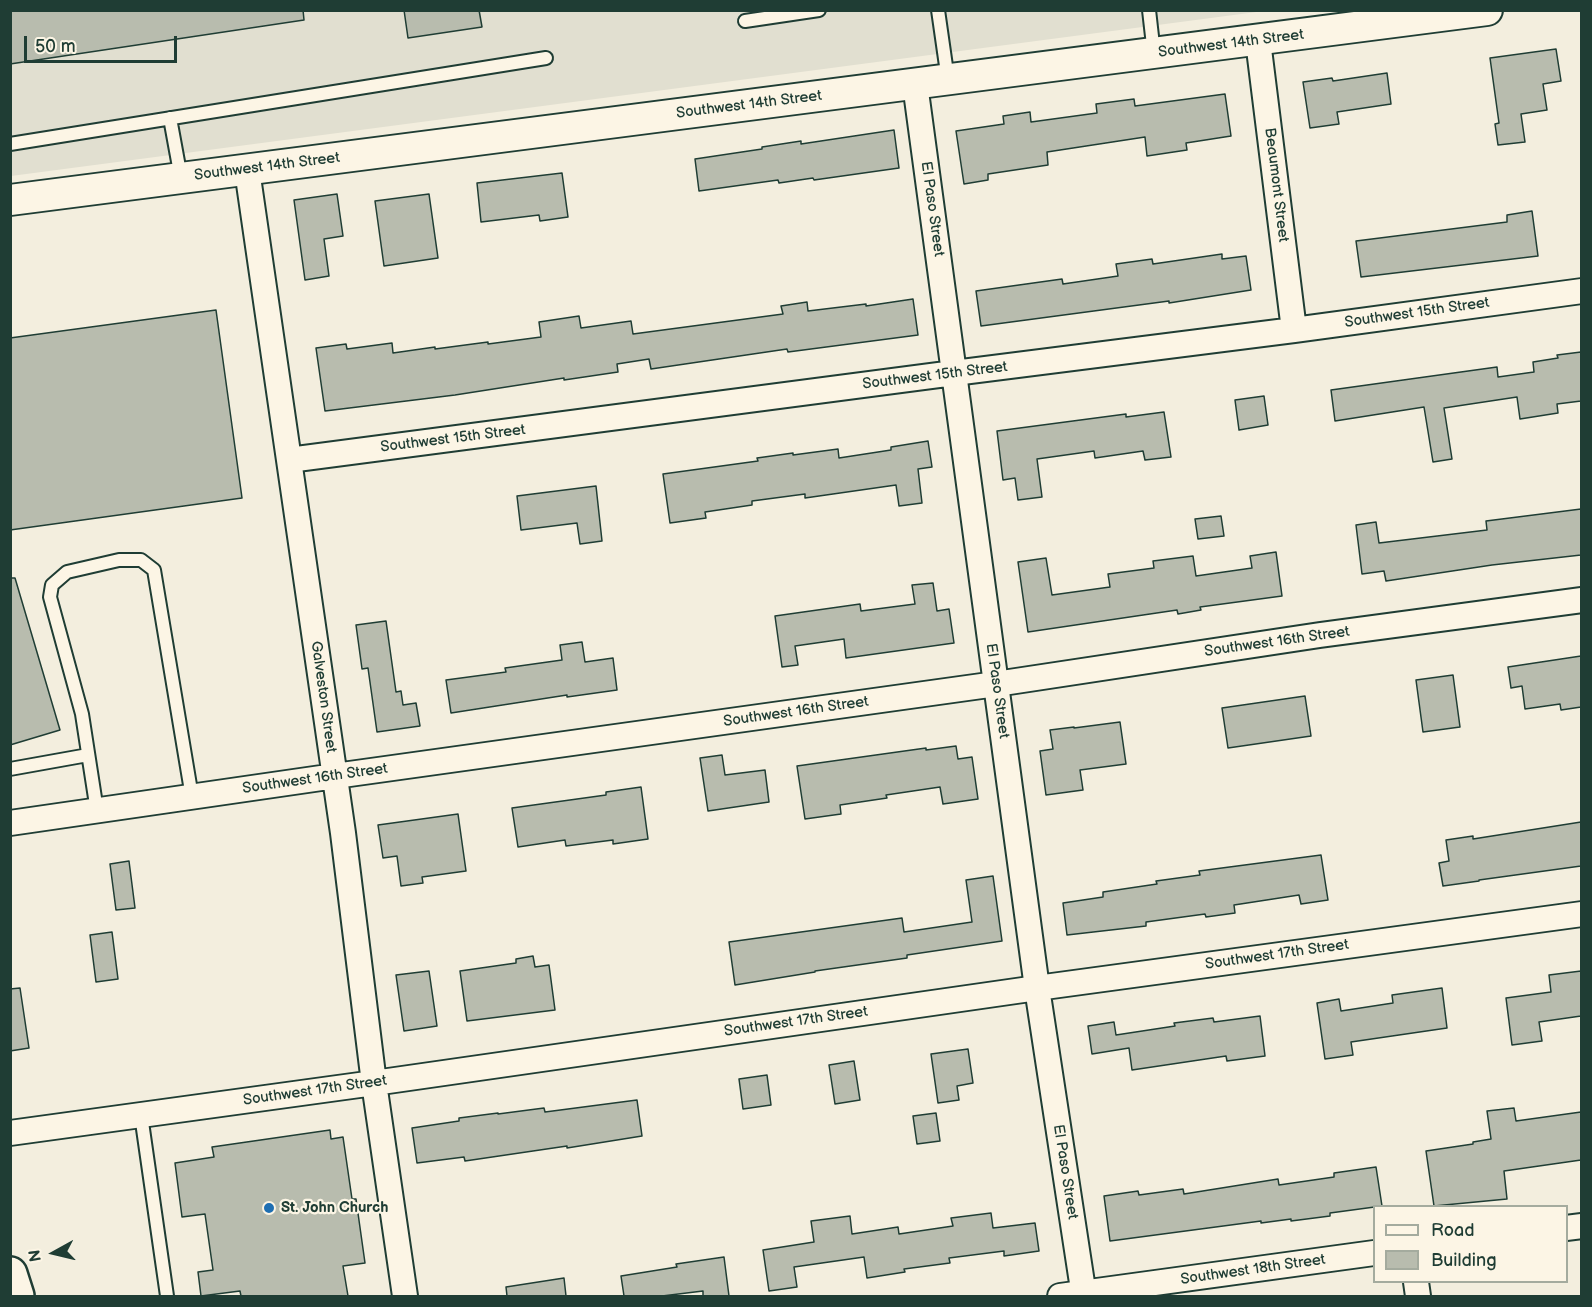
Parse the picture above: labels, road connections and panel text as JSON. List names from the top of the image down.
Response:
{
  "streets": {
    "street": [
      "Southwest 14th Street",
      "Beaumont Street",
      "El Paso Street",
      "Southwest 15th Street",
      "Southwest 16th Street",
      "Galveston Street",
      "Southwest 17th Street",
      "Southwest 18th Street"
    ]
  },
  "crossings": [
    ["Southwest 14th Street", "Beaumont Street"],
    ["Southwest 14th Street", "El Paso Street"],
    ["Southwest 14th Street", "Galveston Street"],
    ["Beaumont Street", "Southwest 15th Street"],
    ["El Paso Street", "Southwest 15th Street"],
    ["El Paso Street", "Southwest 16th Street"],
    ["El Paso Street", "Southwest 17th Street"],
    ["El Paso Street", "Southwest 18th Street"],
    ["Southwest 15th Street", "Galveston Street"],
    ["Southwest 16th Street", "Galveston Street"],
    ["Galveston Street", "Southwest 17th Street"]
  ],
  "places": ["St. John Church"],
  "legend": ["Road", "Building"],
  "scale_bar": "50 m",
  "north": "left"
}
